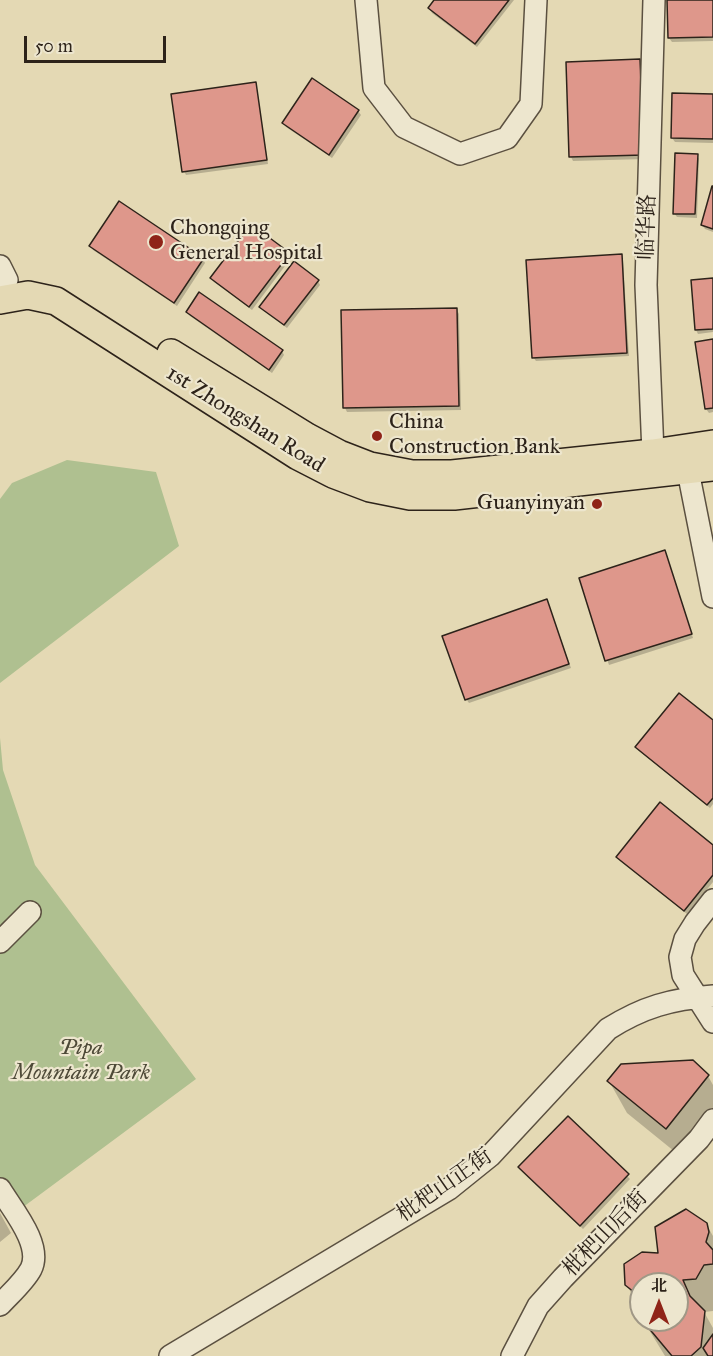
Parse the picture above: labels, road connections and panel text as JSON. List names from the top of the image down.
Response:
{
  "streets": {
    "main road": ["1st Zhongshan Road"],
    "street": ["临华路", "枇杷山正街", "枇杷山后街"]
  },
  "crossings": [
    ["临华路", "1st Zhongshan Road"]
  ],
  "parks": ["Pipa Mountain Park"],
  "places": ["Chongqing General Hospital", "China Construction Bank", "Guanyinyan"],
  "scale_bar": "50 m",
  "north": "top"
}
